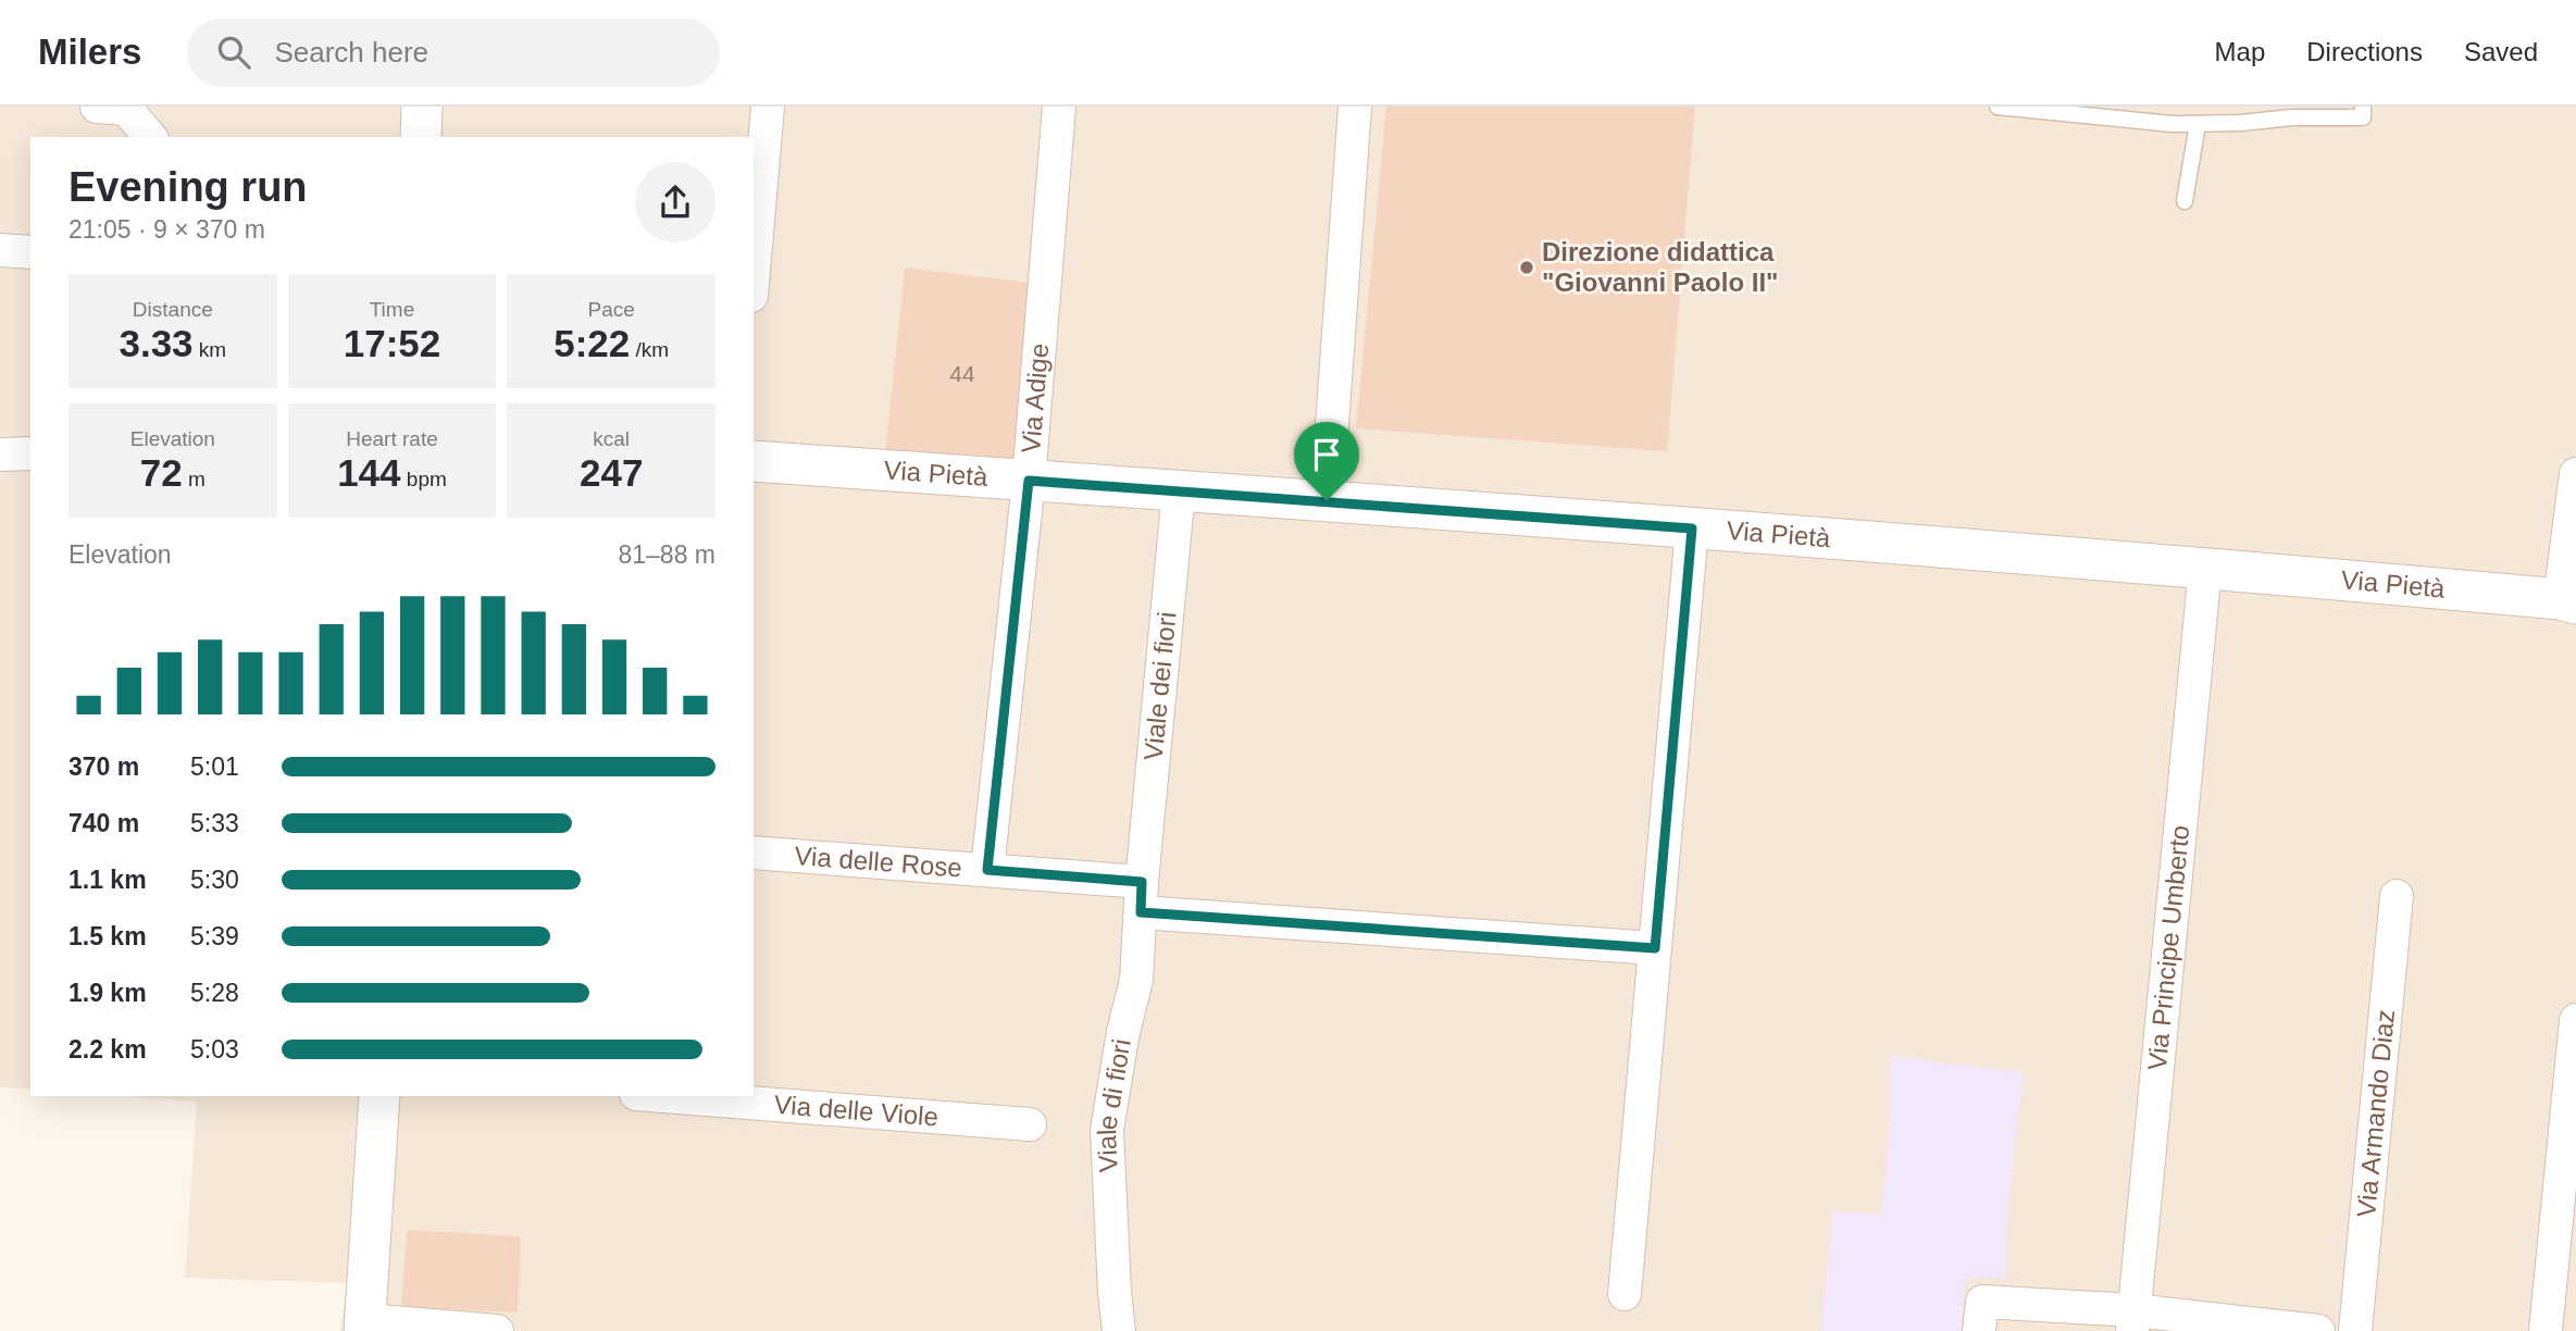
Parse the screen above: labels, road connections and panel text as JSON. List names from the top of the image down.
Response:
{
  "streets": {
    "street": [
      "Via Adige",
      "Via Pietà",
      "Viale dei fiori",
      "Via delle Rose",
      "Via Principe Umberto",
      "Viale di fiori",
      "Via delle Viole",
      "Via Armando Diaz"
    ]
  },
  "crossings": [
    ["Via Adige", "Via Pietà"],
    ["Via Adige", "Via delle Rose"],
    ["Via Pietà", "Viale dei fiori"],
    ["Via Pietà", "Via Principe Umberto"],
    ["Viale dei fiori", "Via delle Rose"],
    ["Viale dei fiori", "Viale di fiori"],
    ["Via delle Rose", "Viale di fiori"]
  ],
  "places": ["Direzione didattica \"Giovanni Paolo II\""],
  "house_numbers": ["44"],
  "page": {
    "header": "Milers",
    "search": "Search here",
    "nav": ["Map", "Directions", "Saved"],
    "heading": ["Evening run", "21:05 · 9 × 370 m"],
    "stats": [
      ["Distance", "3.33 km"],
      ["Time", "17:52"],
      ["Pace", "5:22 /km"],
      ["Elevation", "72 m"],
      ["Heart rate", "144 bpm"],
      ["kcal", "247"]
    ],
    "chart": ["Elevation", "81–88 m"],
    "list": [
      {
        "name": "370 m",
        "note": "5:01"
      },
      {
        "name": "740 m",
        "note": "5:33"
      },
      {
        "name": "1.1 km",
        "note": "5:30"
      },
      {
        "name": "1.5 km",
        "note": "5:39"
      },
      {
        "name": "1.9 km",
        "note": "5:28"
      },
      {
        "name": "2.2 km",
        "note": "5:03"
      }
    ]
  }
}
